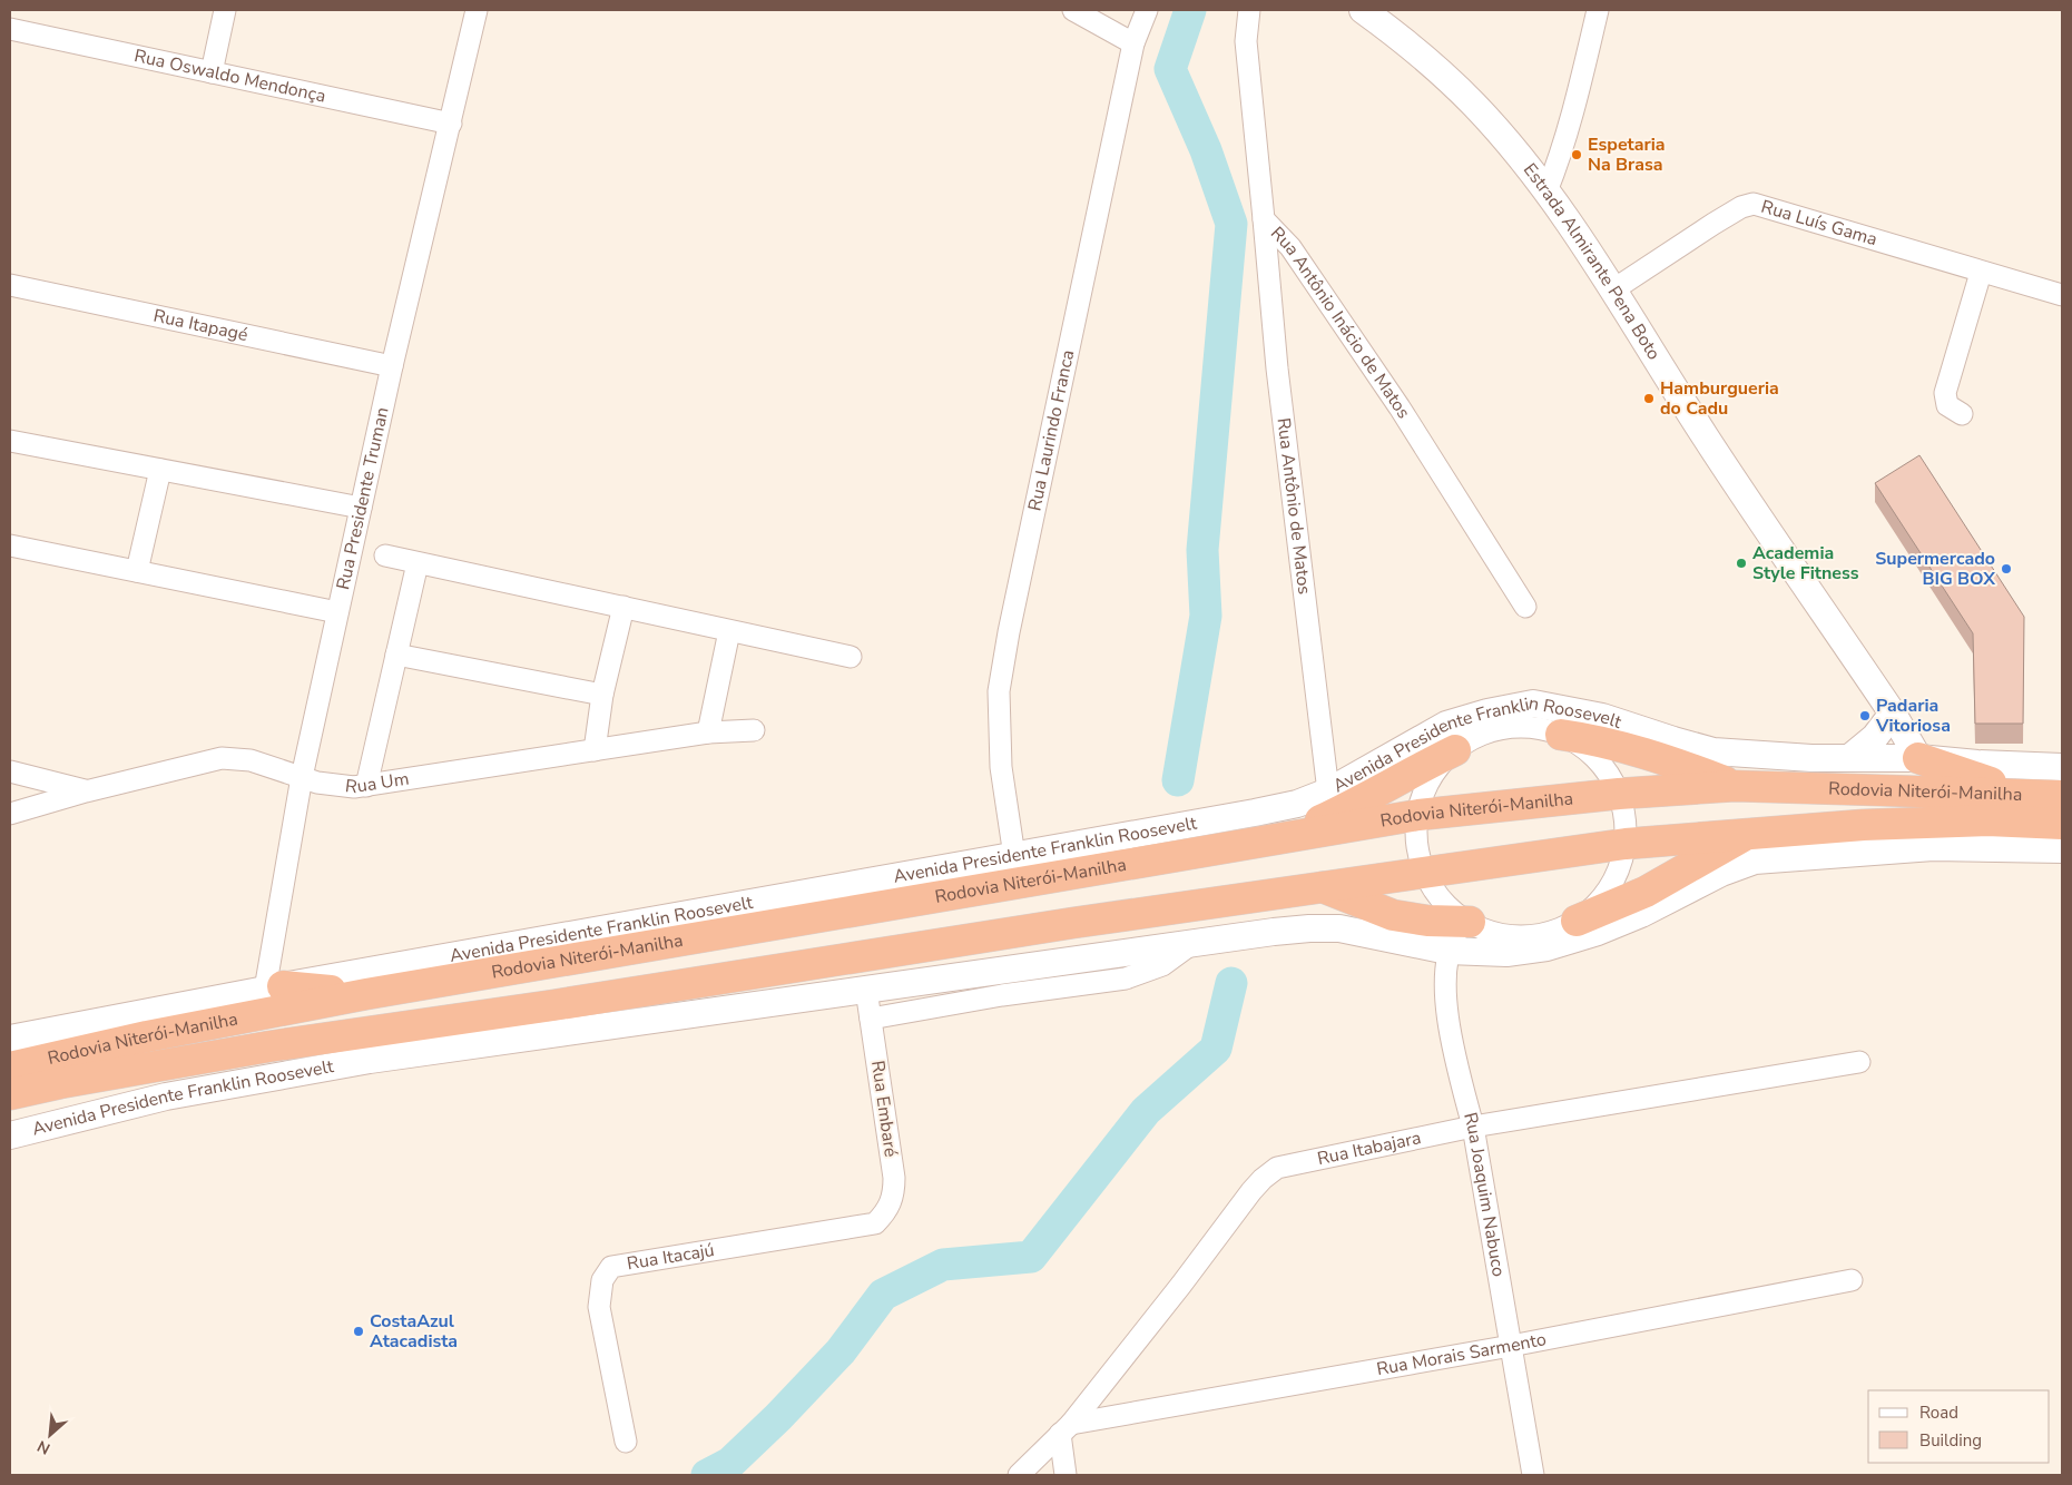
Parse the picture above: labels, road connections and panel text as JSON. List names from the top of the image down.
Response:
{
  "streets": {
    "highway": ["Rodovia Niterói-Manilha"],
    "street": [
      "Rua Oswaldo Mendonça",
      "Rua Luís Gama",
      "Estrada Almirante Pena Boto",
      "Rua Antônio Inácio de Matos",
      "Rua Itapagé",
      "Rua Laurindo Franca",
      "Rua Presidente Truman",
      "Rua Antônio de Matos",
      "Avenida Presidente Franklin Roosevelt",
      "Rua Um",
      "Rua Embaré",
      "Rua Itabajara",
      "Rua Joaquim Nabuco",
      "Rua Itacajú",
      "Rua Morais Sarmento"
    ]
  },
  "crossings": [
    ["Rua Oswaldo Mendonça", "Rua Presidente Truman"],
    ["Rua Luís Gama", "Estrada Almirante Pena Boto"],
    ["Estrada Almirante Pena Boto", "Avenida Presidente Franklin Roosevelt"],
    ["Rua Antônio Inácio de Matos", "Rua Antônio de Matos"],
    ["Rua Itapagé", "Rua Presidente Truman"],
    ["Rua Laurindo Franca", "Avenida Presidente Franklin Roosevelt"],
    ["Rua Presidente Truman", "Avenida Presidente Franklin Roosevelt"],
    ["Rua Presidente Truman", "Rua Um"],
    ["Rua Antônio de Matos", "Avenida Presidente Franklin Roosevelt"],
    ["Avenida Presidente Franklin Roosevelt", "Rua Embaré"],
    ["Avenida Presidente Franklin Roosevelt", "Rua Joaquim Nabuco"],
    ["Rua Embaré", "Rua Itacajú"],
    ["Rua Itabajara", "Rua Joaquim Nabuco"],
    ["Rua Itabajara", "Rua Morais Sarmento"],
    ["Rua Joaquim Nabuco", "Rua Morais Sarmento"]
  ],
  "places": [
    "Espetaria Na Brasa",
    "Hamburgueria do Cadu",
    "Academia Style Fitness",
    "Supermercado BIG BOX",
    "Padaria Vitoriosa",
    "CostaAzul Atacadista"
  ],
  "legend": ["Road", "Building"],
  "north": "bottom left"
}
